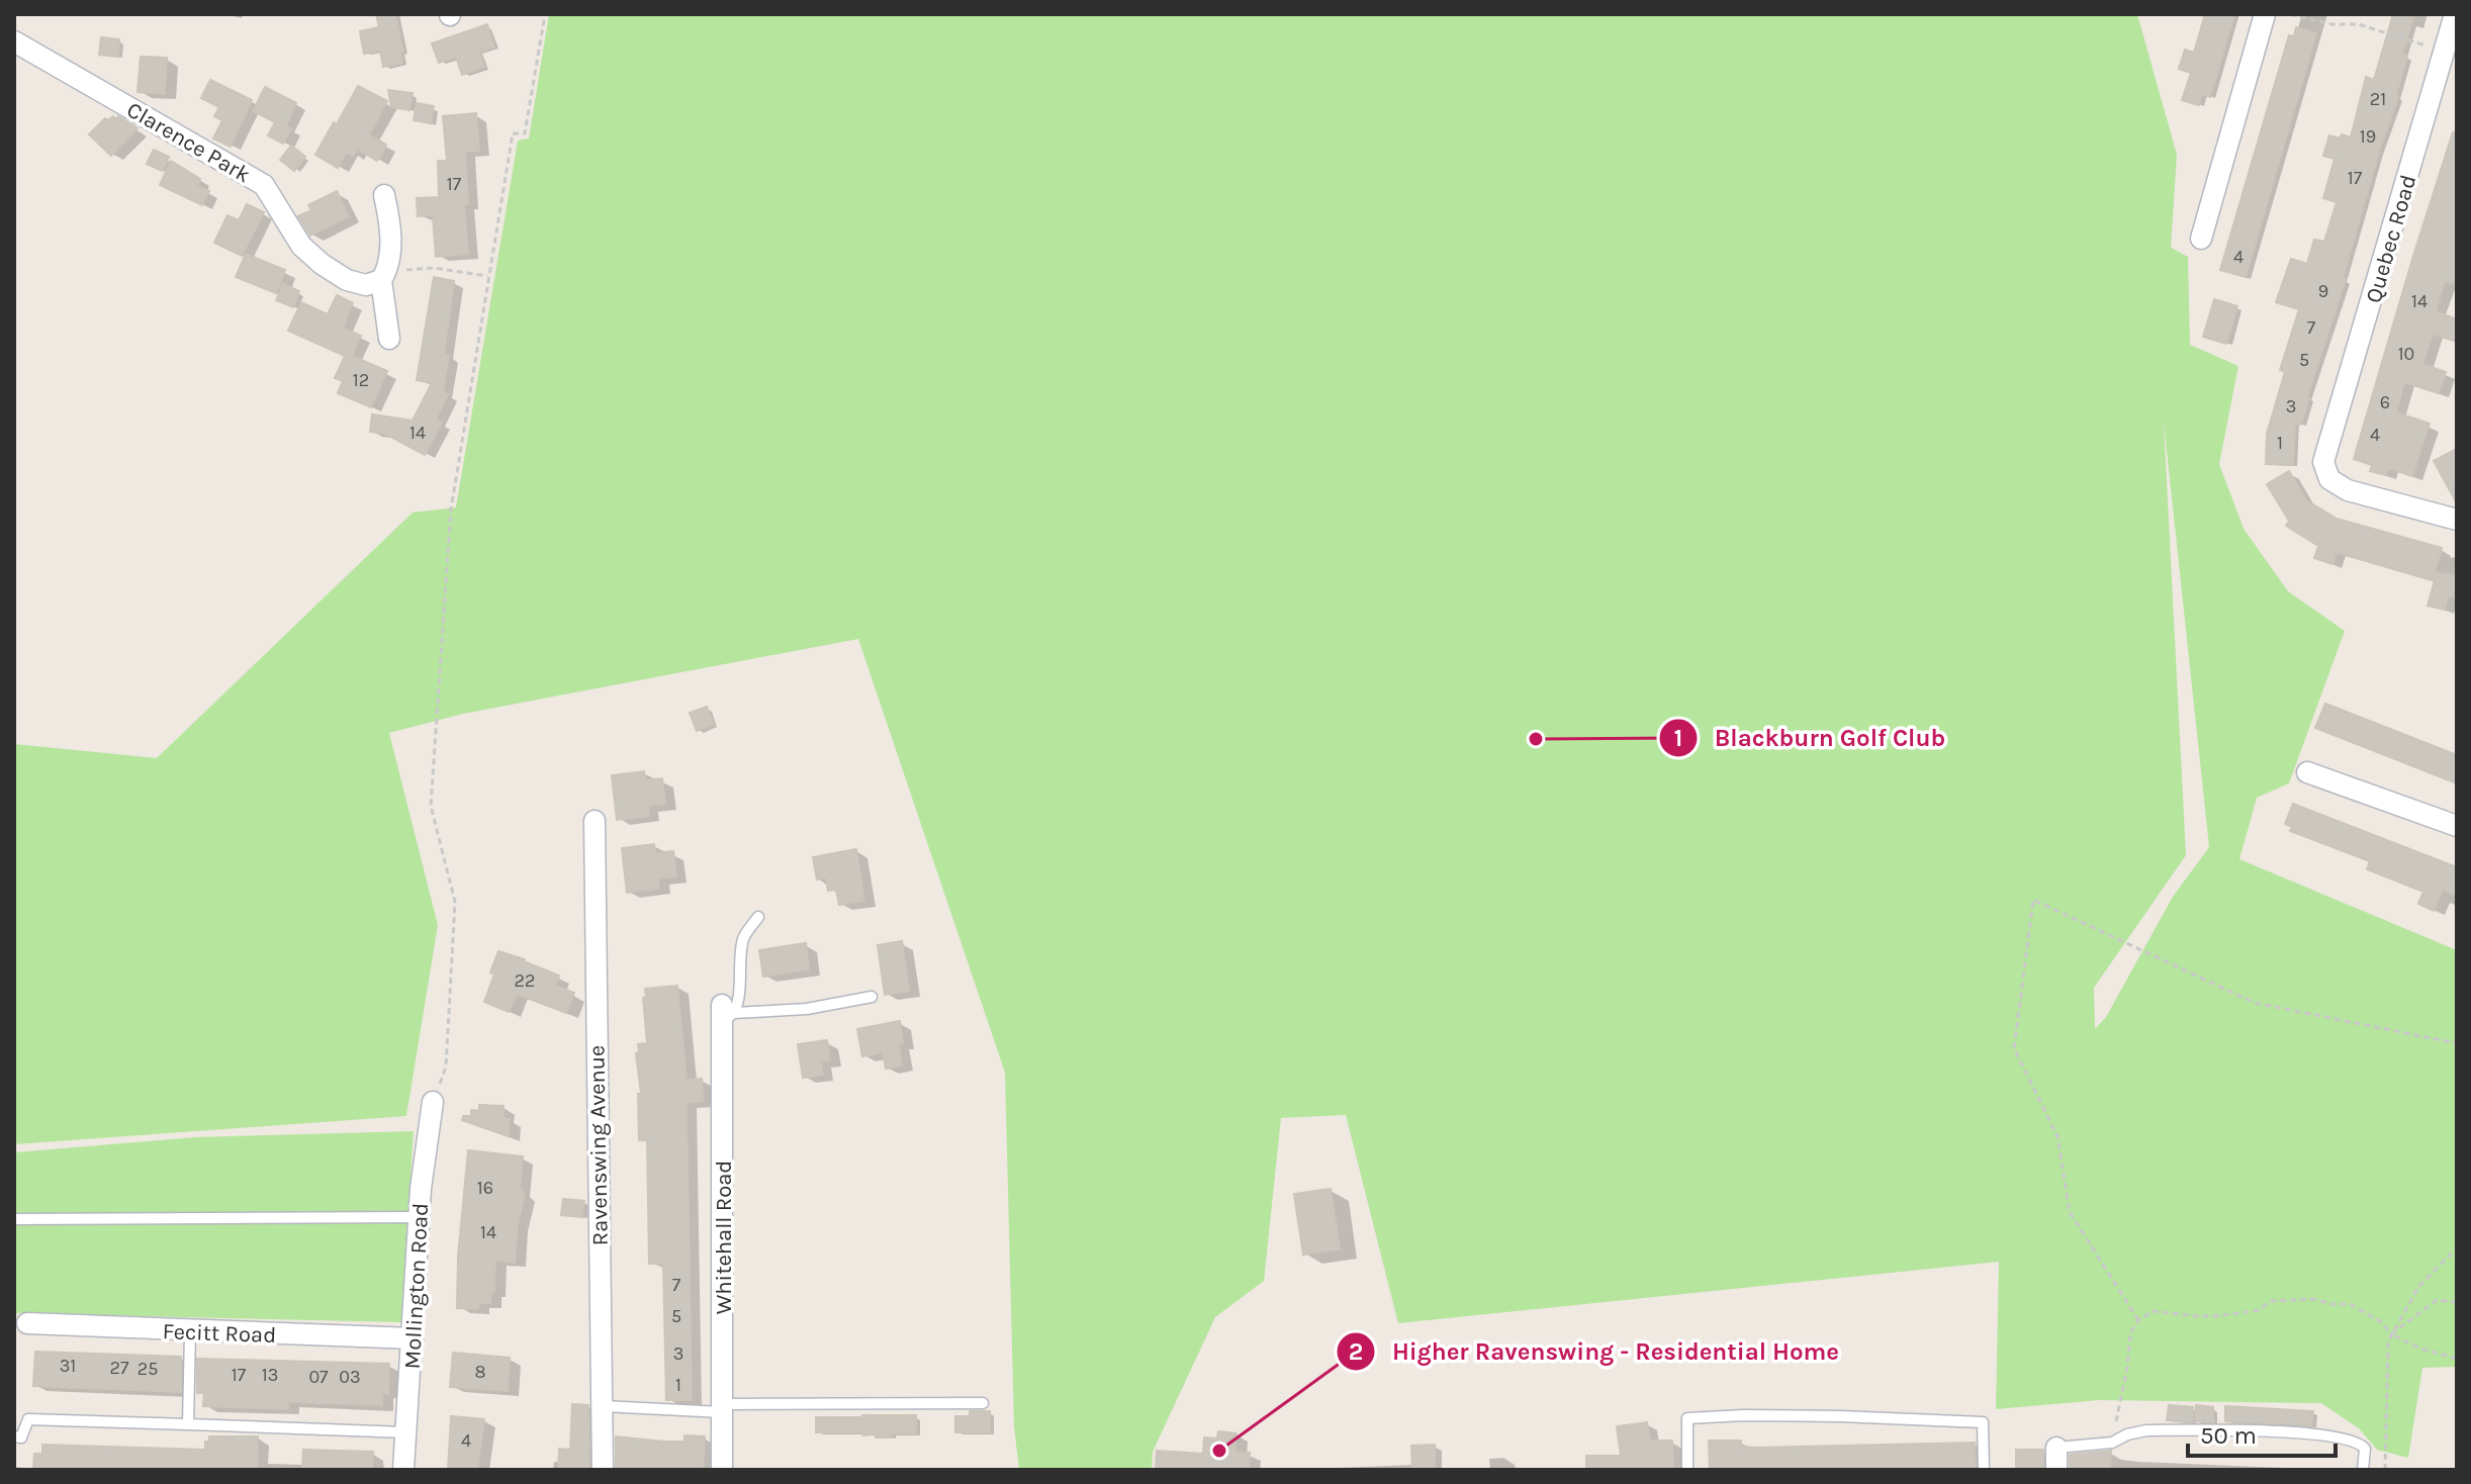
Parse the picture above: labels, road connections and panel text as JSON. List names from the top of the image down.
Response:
{
  "streets": {
    "street": [
      "Clarence Park",
      "Quebec Road",
      "Ravenswing Avenue",
      "Whitehall Road",
      "Mollington Road",
      "Fecitt Road"
    ]
  },
  "crossings": [
    ["Mollington Road", "Fecitt Road"]
  ],
  "places": ["Blackburn Golf Club", "Higher Ravenswing - Residential Home"],
  "house_numbers": [
    "21",
    "19",
    "17",
    "17",
    "4",
    "9",
    "14",
    "7",
    "10",
    "5",
    "12",
    "6",
    "3",
    "14",
    "4",
    "1",
    "22",
    "16",
    "14",
    "7",
    "5",
    "3",
    "31",
    "27",
    "25",
    "8",
    "17",
    "13",
    "07",
    "03",
    "1",
    "4"
  ],
  "scale_bar": "50 m"
}
